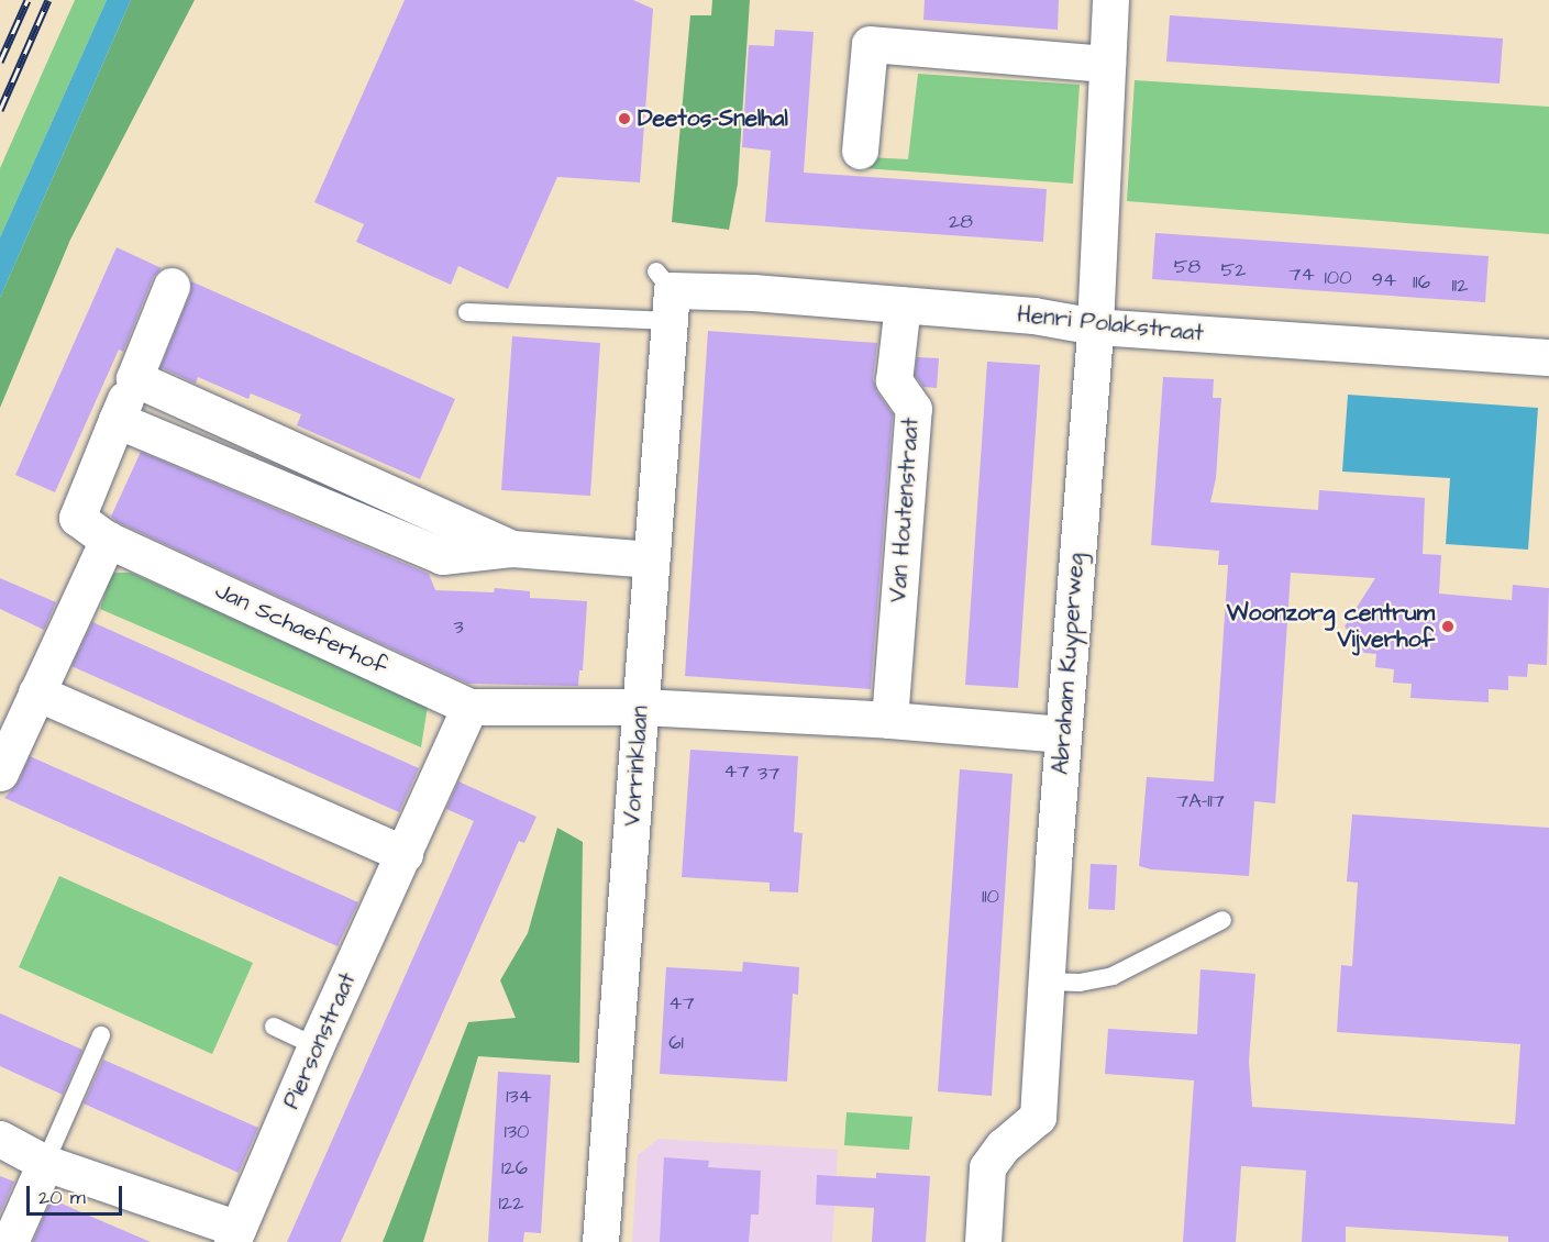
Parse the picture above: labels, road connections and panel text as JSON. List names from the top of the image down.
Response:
{
  "streets": {
    "street": [
      "Henri Polakstraat",
      "Van Houtenstraat",
      "Jan Schaeferhof",
      "Abraham Kuyperweg",
      "Vorrinklaan",
      "Piersonstraat"
    ]
  },
  "crossings": [
    ["Henri Polakstraat", "Van Houtenstraat"],
    ["Henri Polakstraat", "Abraham Kuyperweg"],
    ["Henri Polakstraat", "Vorrinklaan"],
    ["Jan Schaeferhof", "Vorrinklaan"],
    ["Jan Schaeferhof", "Piersonstraat"]
  ],
  "places": ["Deetos-Snelhal", "Woonzorg centrum Vijverhof"],
  "house_numbers": [
    "28",
    "58",
    "52",
    "74",
    "100",
    "94",
    "116",
    "112",
    "3",
    "47",
    "37",
    "7A-117",
    "110",
    "47",
    "61",
    "134",
    "130",
    "126",
    "122"
  ],
  "scale_bar": "20 m"
}
